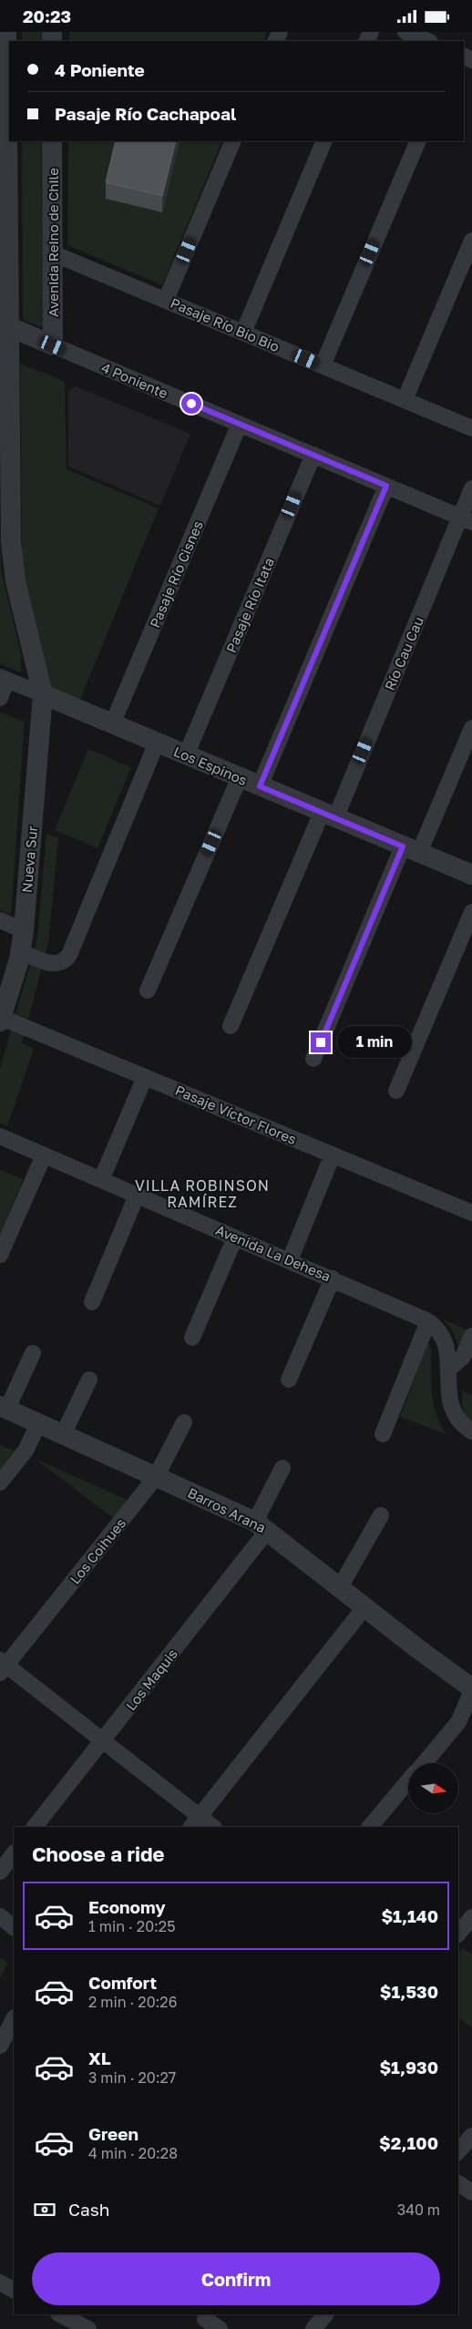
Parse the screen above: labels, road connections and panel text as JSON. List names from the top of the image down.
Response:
{
  "streets": {
    "street": [
      "Avenida Reino de Chile",
      "Pasaje Río Bio Bio",
      "4 Poniente",
      "Pasaje Río Cisnes",
      "Pasaje Río Itata",
      "Río Cau Cau",
      "Los Espinos",
      "Nueva Sur",
      "Pasaje Víctor Flores",
      "Avenida La Dehesa",
      "Barros Arana",
      "Los Coihues",
      "Los Maquis"
    ]
  },
  "crossings": [
    ["Avenida Reino de Chile", "Pasaje Río Bio Bio"],
    ["Avenida Reino de Chile", "4 Poniente"],
    ["4 Poniente", "Pasaje Río Cisnes"],
    ["4 Poniente", "Pasaje Río Itata"],
    ["4 Poniente", "Río Cau Cau"],
    ["Pasaje Río Cisnes", "Los Espinos"],
    ["Pasaje Río Itata", "Los Espinos"],
    ["Río Cau Cau", "Los Espinos"],
    ["Los Espinos", "Nueva Sur"],
    ["Nueva Sur", "Pasaje Víctor Flores"],
    ["Barros Arana", "Los Coihues"],
    ["Barros Arana", "Los Maquis"]
  ],
  "districts": ["VILLA ROBINSON RAMÍREZ"],
  "north": "right",
  "page": {
    "status": "20:23",
    "banner": ["4 Poniente", "Pasaje Río Cachapoal"],
    "bubble": "1 min",
    "heading": "Choose a ride",
    "list": [
      {
        "name": "Economy",
        "note": "1 min · 20:25",
        "value": "$1,140"
      },
      {
        "name": "Comfort",
        "note": "2 min · 20:26",
        "value": "$1,530"
      },
      {
        "name": "XL",
        "note": "3 min · 20:27",
        "value": "$1,930"
      },
      {
        "name": "Green",
        "note": "4 min · 20:28",
        "value": "$2,100"
      }
    ],
    "pay": ["Cash", "340 m"],
    "buttons": "Confirm"
  }
}
